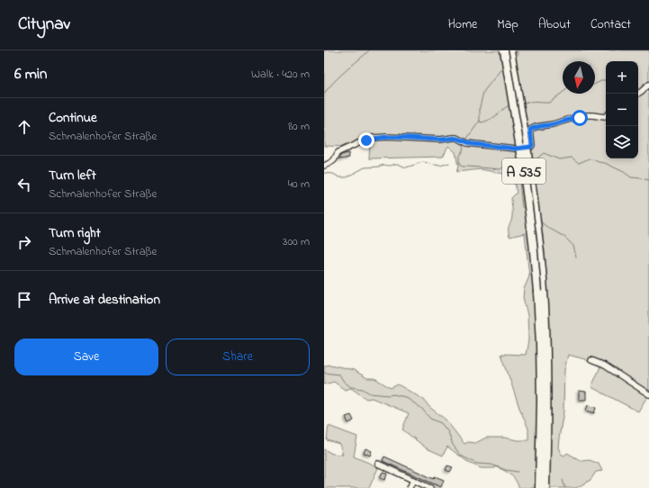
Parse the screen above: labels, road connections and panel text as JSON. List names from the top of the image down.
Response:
{
  "streets": {
    "highway": ["A 535"]
  },
  "north": "bottom",
  "page": {
    "header": "Citynav",
    "nav": [
      "Home",
      "Map",
      "About",
      "Contact"
    ],
    "heading": ["6 min", "Walk · 420 m"],
    "map_buttons": ["+", "−"],
    "list": [
      ["Continue", "Schmalenhofer Straße", "80 m"],
      ["Turn left", "Schmalenhofer Straße", "40 m"],
      ["Turn right", "Schmalenhofer Straße", "300 m"],
      "Arrive at destination"
    ],
    "buttons": ["Save", "Share"]
  }
}
